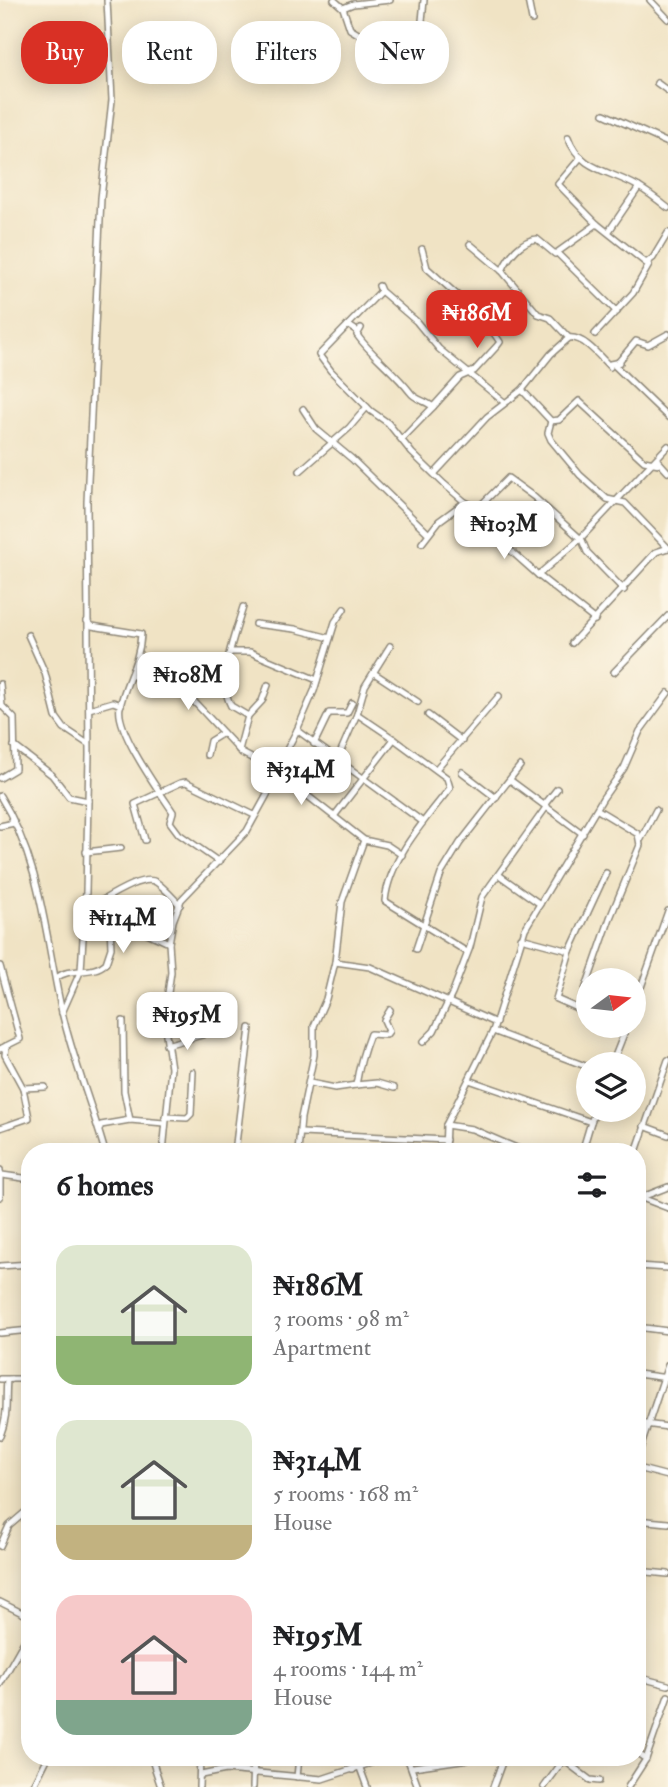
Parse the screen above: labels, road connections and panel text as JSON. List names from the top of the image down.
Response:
{
  "north": "right",
  "page": {
    "chip": [
      "Buy",
      "Rent",
      "Filters",
      "New"
    ],
    "price": [
      "₦186M",
      "₦103M",
      "₦108M",
      "₦314M",
      "₦114M",
      "₦195M"
    ],
    "heading": "6 homes",
    "list": [
      {
        "name": "₦186M",
        "note": "3 rooms · 98 m² · Apartment"
      },
      {
        "name": "₦314M",
        "note": "5 rooms · 168 m² · House"
      },
      {
        "name": "₦195M",
        "note": "4 rooms · 144 m² · House"
      }
    ]
  }
}
